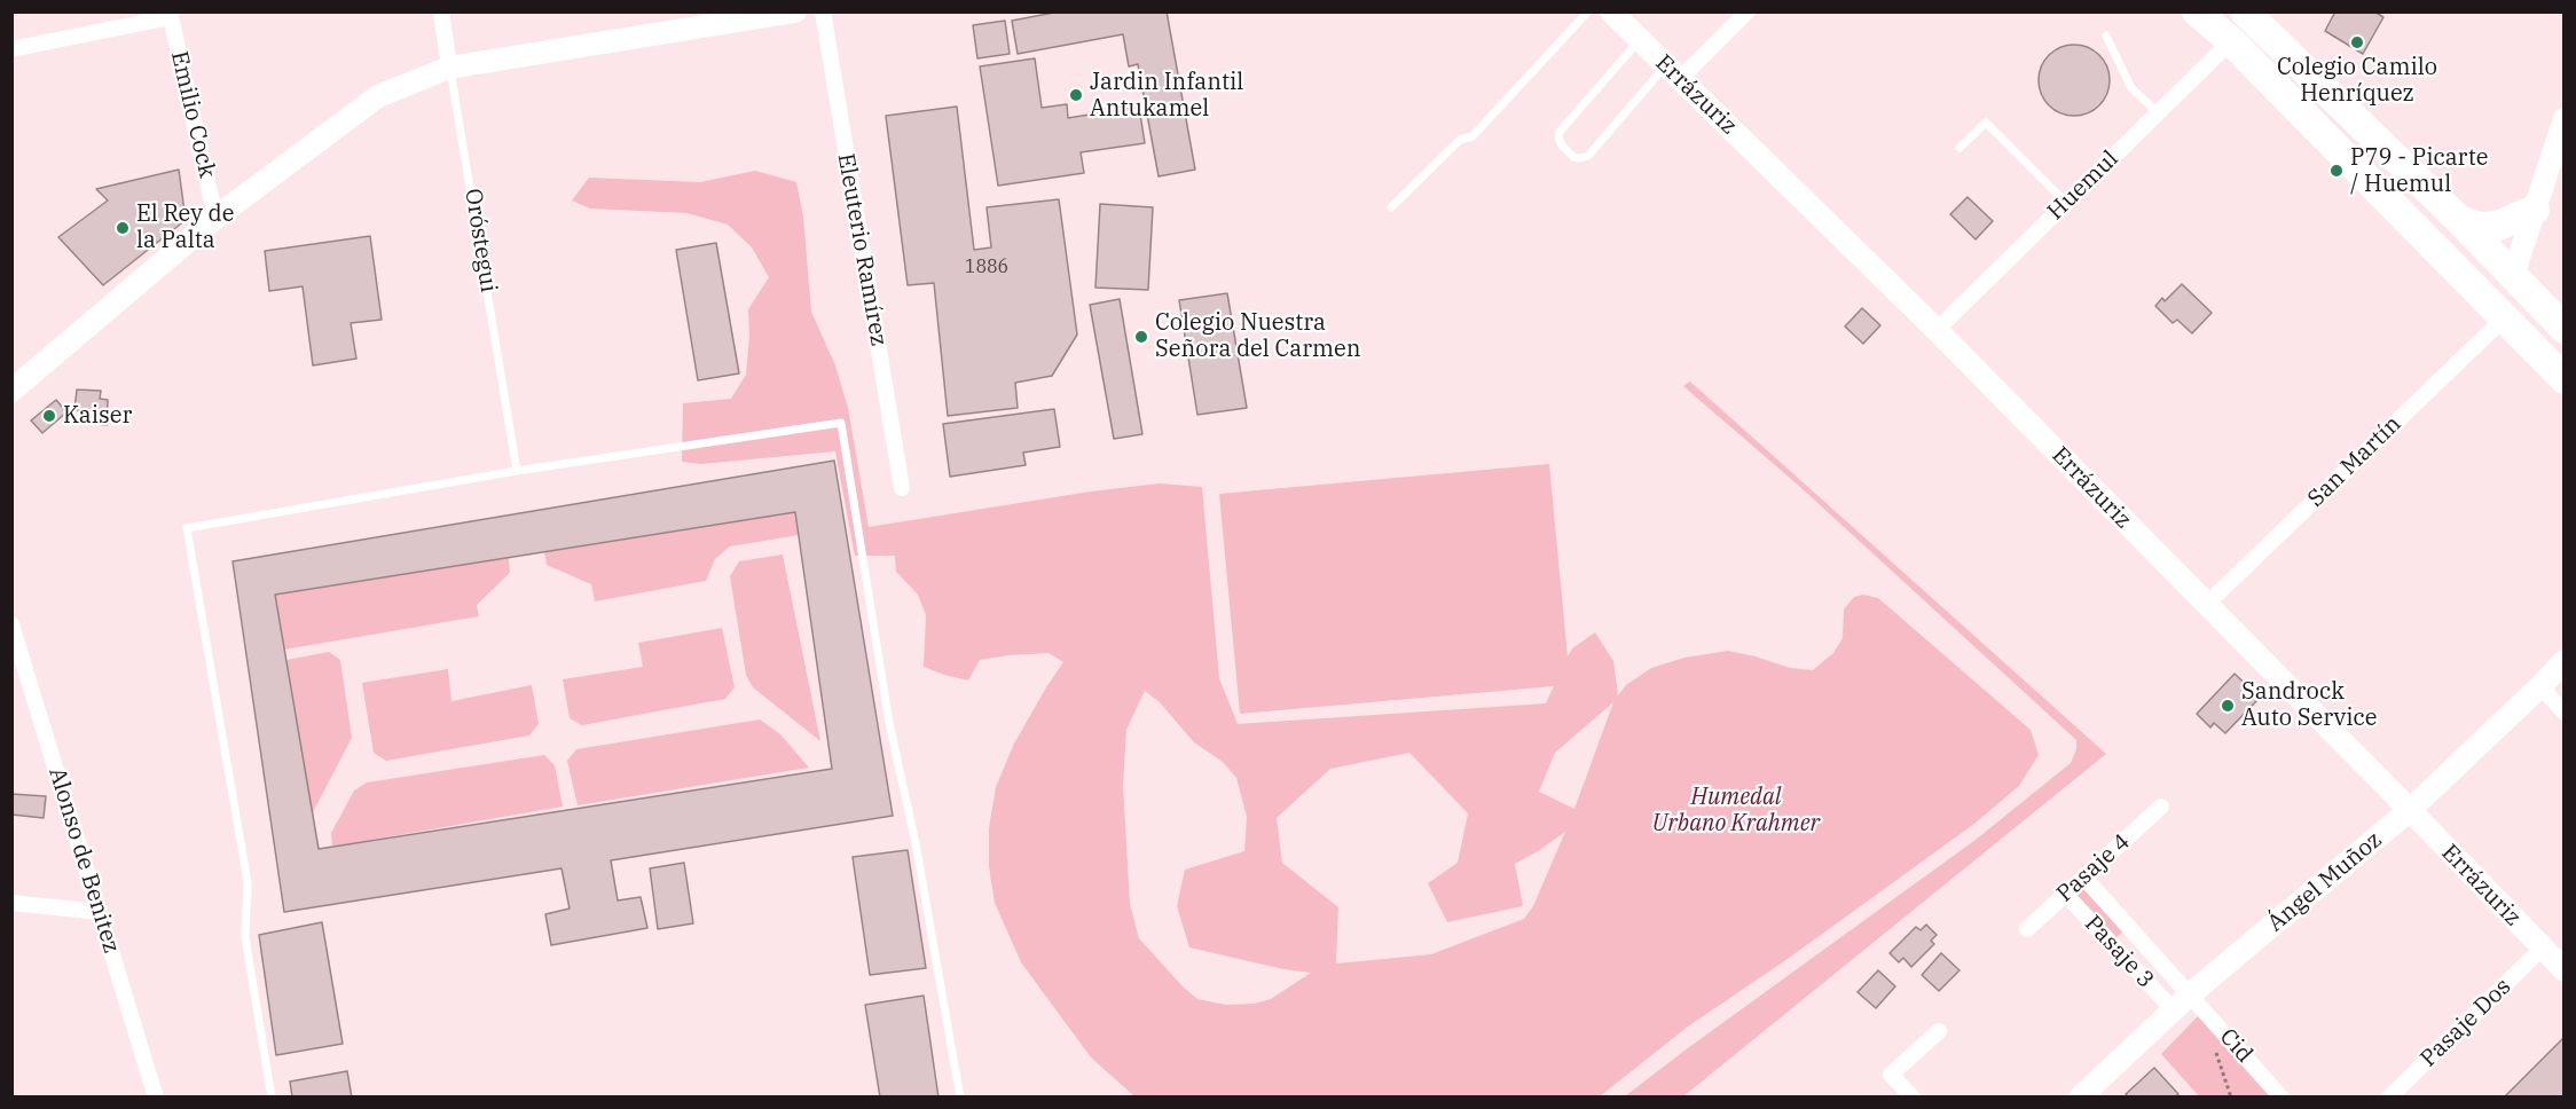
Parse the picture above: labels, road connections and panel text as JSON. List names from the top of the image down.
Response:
{
  "streets": {
    "main road": ["Errázuriz", "Ángel Muñoz"],
    "street": [
      "Emilio Cock",
      "Huemul",
      "Oróstegui",
      "Eleuterio Ramírez",
      "San Martín",
      "Alonso de Benitez",
      "Pasaje 4",
      "Pasaje 3",
      "Pasaje Dos",
      "Cid"
    ]
  },
  "crossings": [
    ["Errázuriz", "Huemul"],
    ["Errázuriz", "San Martín"],
    ["Errázuriz", "Ángel Muñoz"],
    ["Errázuriz", "Pasaje Dos"],
    ["Pasaje 4", "Pasaje 3"],
    ["Ángel Muñoz", "Pasaje 3"],
    ["Ángel Muñoz", "Cid"],
    ["Pasaje 3", "Cid"]
  ],
  "parks": ["Humedal Urbano Krahmer"],
  "places": [
    "Colegio Camilo Henríquez",
    "Jardin Infantil Antukamel",
    "P79 - Picarte / Huemul",
    "El Rey de la Palta",
    "Colegio Nuestra Señora del Carmen",
    "Kaiser",
    "Sandrock Auto Service"
  ],
  "house_numbers": ["1886"]
}
